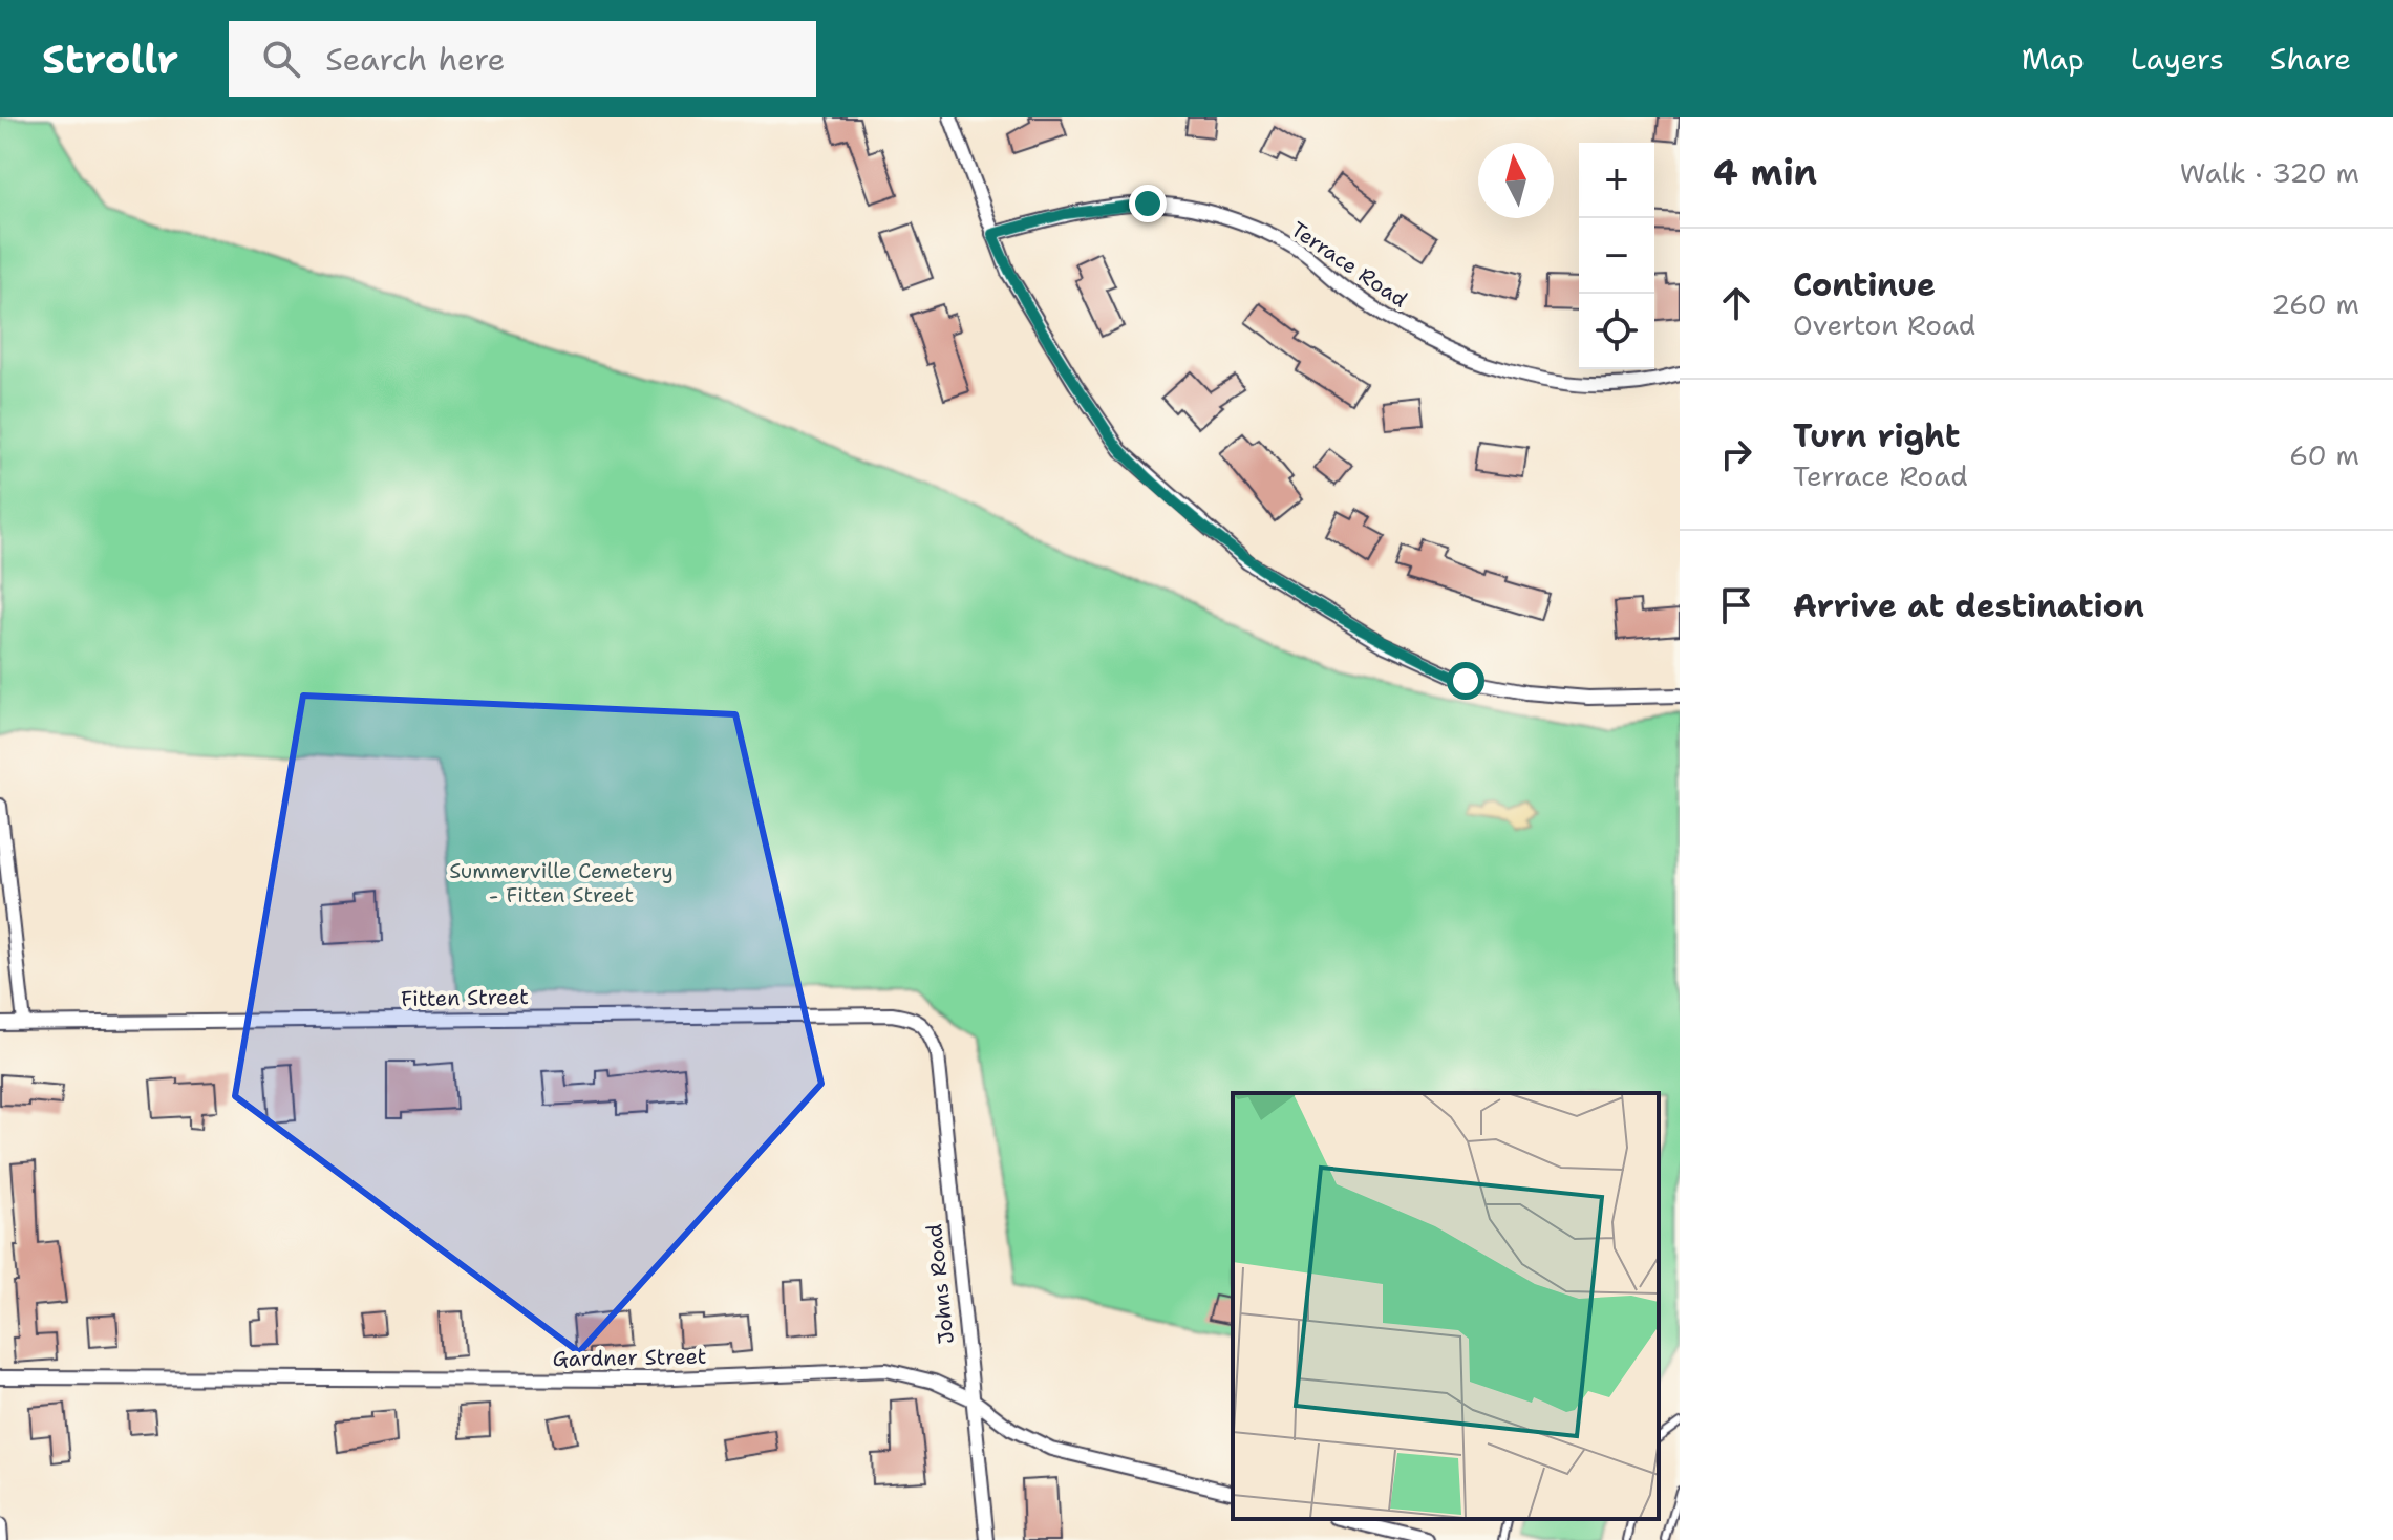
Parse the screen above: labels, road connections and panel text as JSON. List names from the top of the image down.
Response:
{
  "streets": {
    "street": [
      "Terrace Road",
      "Fitten Street",
      "Johns Road",
      "Gardner Street"
    ]
  },
  "crossings": [
    ["Fitten Street", "Johns Road"],
    ["Johns Road", "Gardner Street"]
  ],
  "parks": ["Summerville Cemetery - Fitten Street"],
  "north": "top",
  "page": {
    "header": "Strollr",
    "search": "Search here",
    "nav": ["Map", "Layers", "Share"],
    "heading": ["4 min", "Walk · 320 m"],
    "map_buttons": ["+", "−"],
    "list": [
      ["Continue", "Overton Road", "260 m"],
      ["Turn right", "Terrace Road", "60 m"],
      "Arrive at destination"
    ]
  }
}
